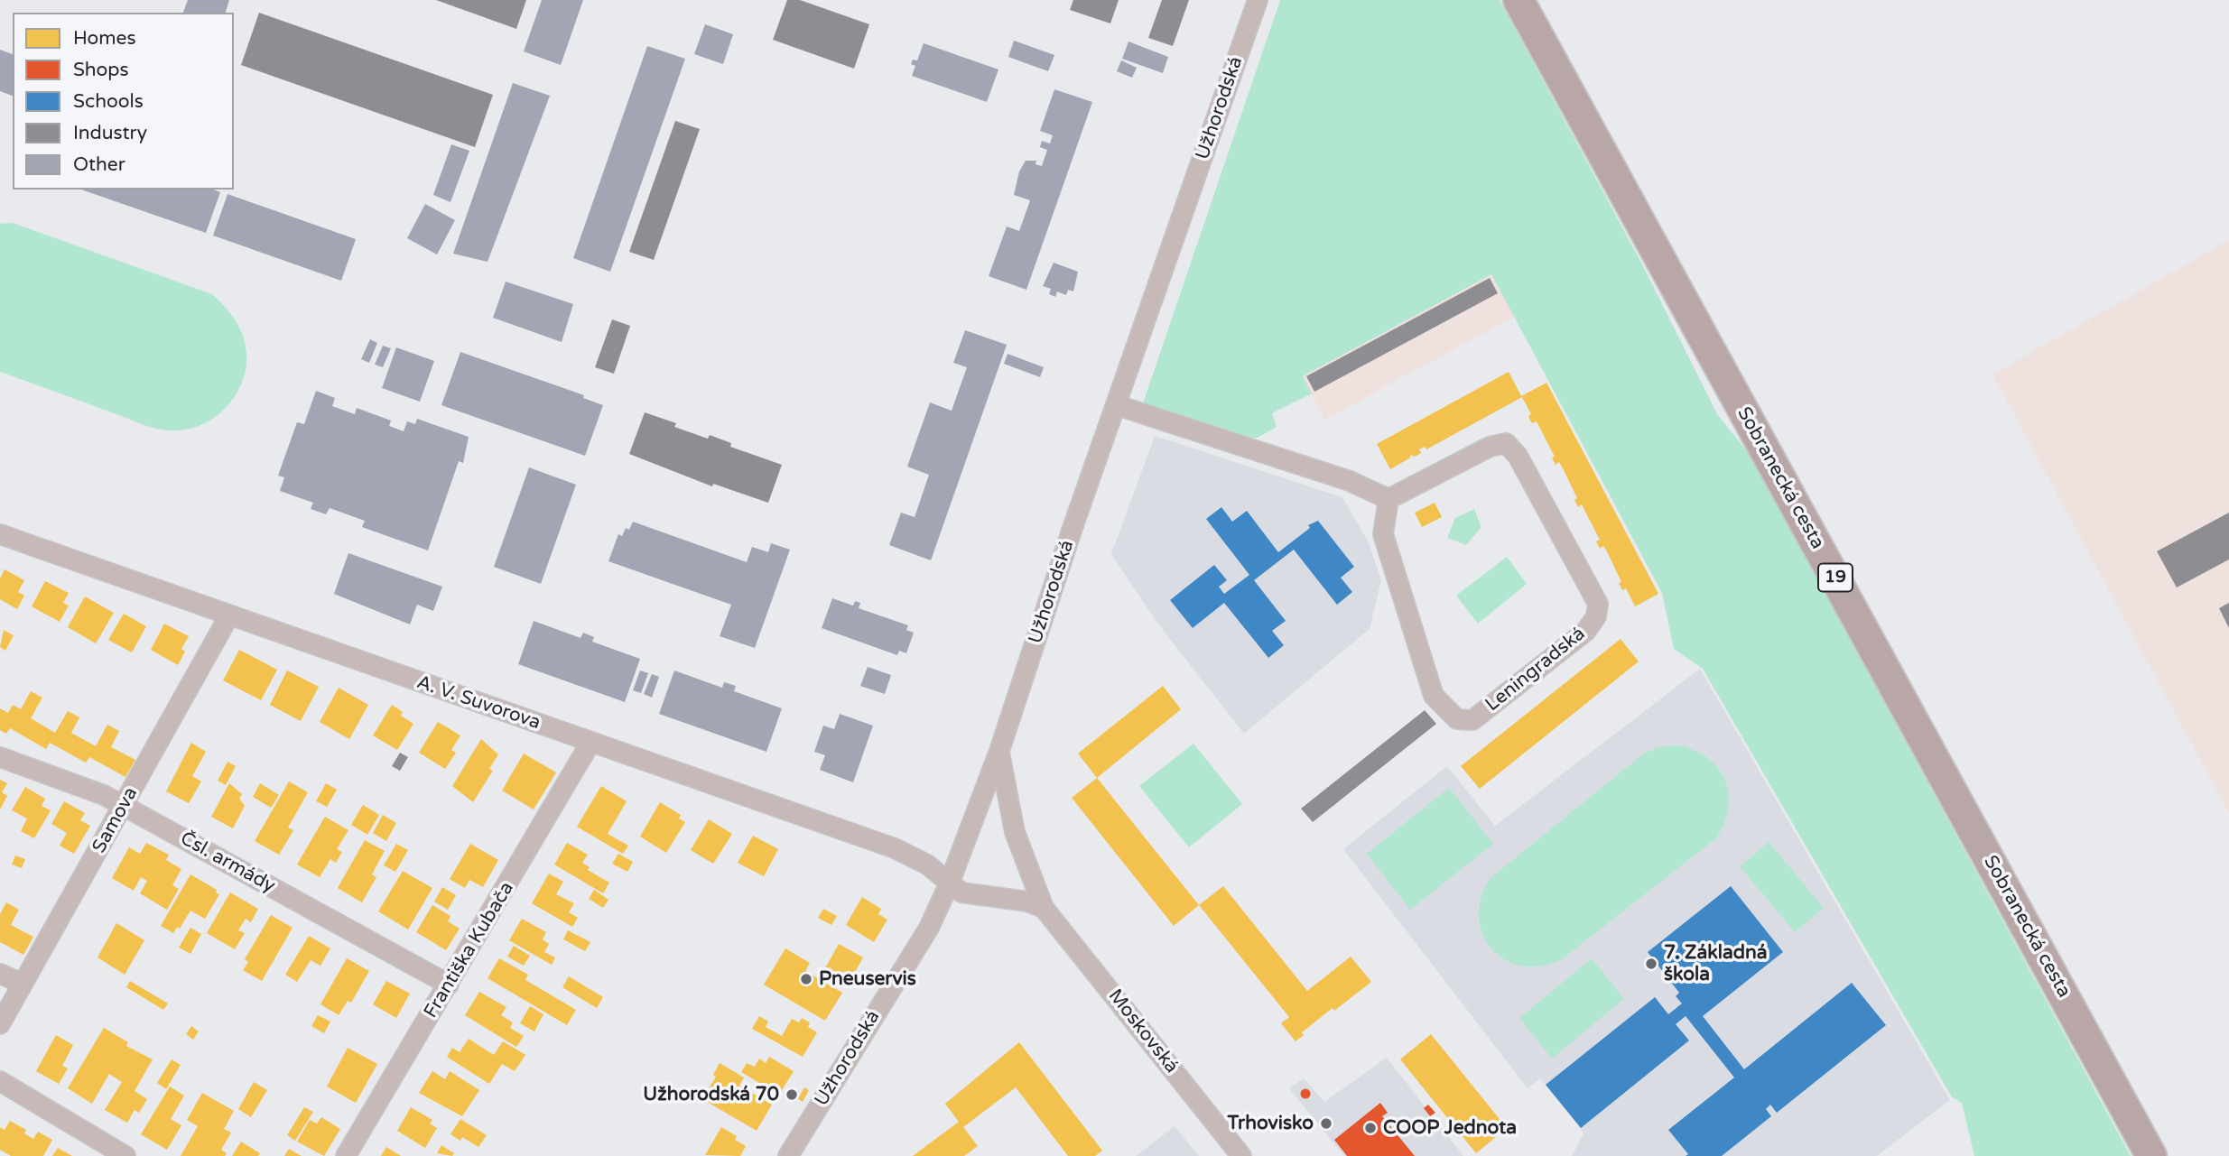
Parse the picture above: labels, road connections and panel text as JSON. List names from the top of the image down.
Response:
{
  "streets": {
    "main road": ["Sobranecká cesta", "19"],
    "street": [
      "Užhorodská",
      "Leningradská",
      "A. V. Suvorova",
      "Samova",
      "Čsl. armády",
      "Františka Kubača",
      "Moskovská"
    ]
  },
  "crossings": [
    ["Užhorodská", "A. V. Suvorova"],
    ["Užhorodská", "Moskovská"],
    ["A. V. Suvorova", "Samova"],
    ["A. V. Suvorova", "Františka Kubača"],
    ["Samova", "Čsl. armády"],
    ["Čsl. armády", "Františka Kubača"]
  ],
  "places": [
    "7. Základná škola",
    "Pneuservis",
    "Užhorodská 70",
    "Trhovisko",
    "COOP Jednota"
  ],
  "legend": [
    "Homes",
    "Shops",
    "Schools",
    "Industry",
    "Other"
  ]
}
